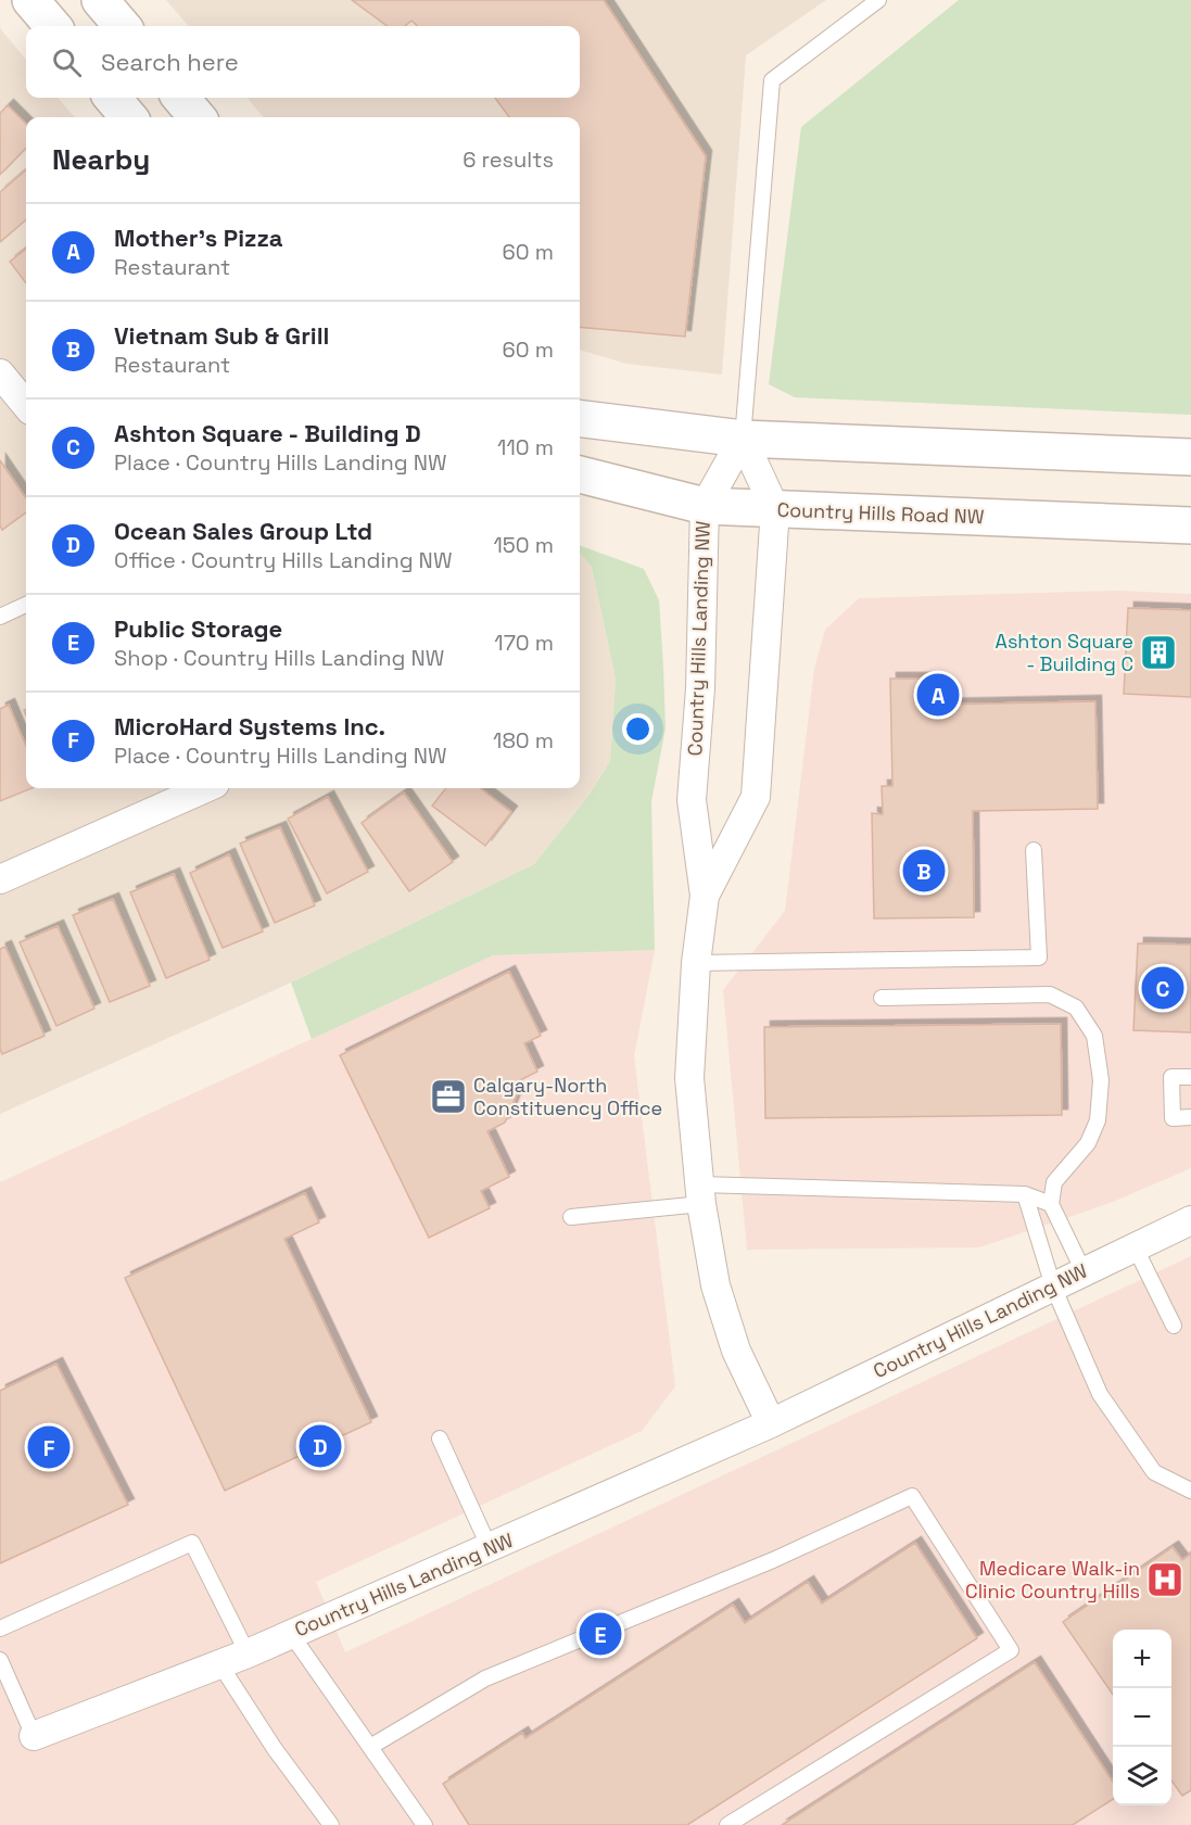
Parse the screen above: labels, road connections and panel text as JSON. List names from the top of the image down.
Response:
{
  "streets": {
    "street": ["Country Hills Road NW", "Country Hills Landing NW"]
  },
  "crossings": [
    ["Country Hills Road NW", "Country Hills Landing NW"]
  ],
  "places": {
    "building": ["Ashton Square - Building C"],
    "office": ["Calgary-North Constituency Office"],
    "hospital": ["Medicare Walk-in Clinic Country Hills"]
  },
  "page": {
    "search": "Search here",
    "heading": ["Nearby", "6 results"],
    "list": [
      {
        "mark": "A",
        "name": "Mother's Pizza",
        "note": "Restaurant",
        "value": "60 m"
      },
      {
        "mark": "B",
        "name": "Vietnam Sub & Grill",
        "note": "Restaurant",
        "value": "60 m"
      },
      {
        "mark": "C",
        "name": "Ashton Square - Building D",
        "note": "Place · Country Hills Landing NW",
        "value": "110 m"
      },
      {
        "mark": "D",
        "name": "Ocean Sales Group Ltd",
        "note": "Office · Country Hills Landing NW",
        "value": "150 m"
      },
      {
        "mark": "E",
        "name": "Public Storage",
        "note": "Shop · Country Hills Landing NW",
        "value": "170 m"
      },
      {
        "mark": "F",
        "name": "MicroHard Systems Inc.",
        "note": "Place · Country Hills Landing NW",
        "value": "180 m"
      }
    ],
    "pins": [
      "A",
      "B",
      "C",
      "D",
      "F",
      "E"
    ],
    "map_buttons": ["+", "−"]
  }
}
